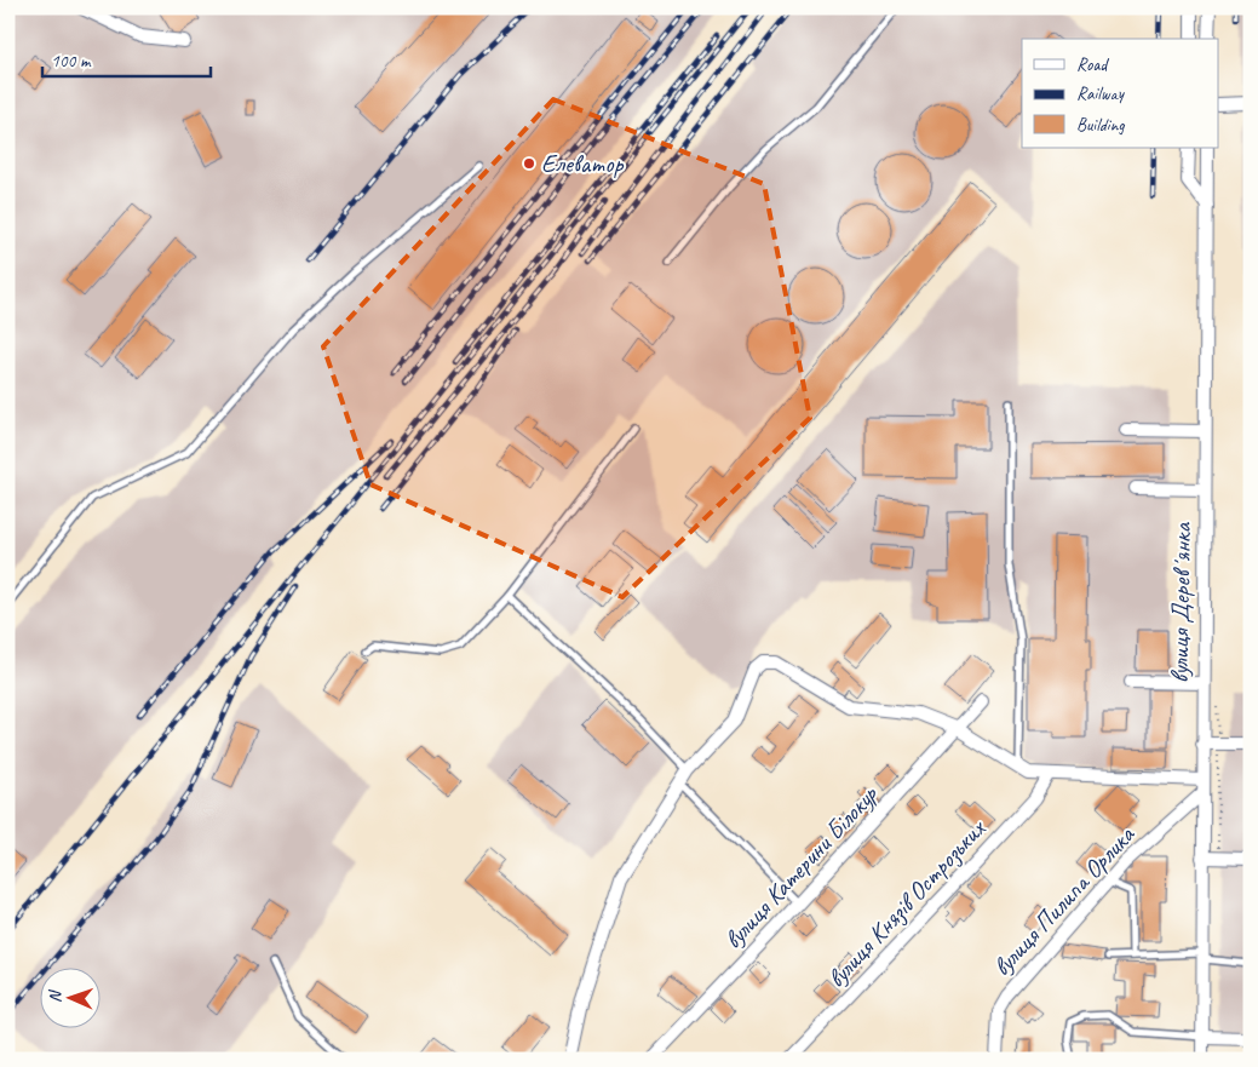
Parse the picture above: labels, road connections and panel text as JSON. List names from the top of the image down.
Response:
{
  "streets": {
    "street": [
      "вулиця Деревʼянка",
      "вулиця Катерини Білокур",
      "вулиця Пилипа Орлика",
      "вулиця Князів Острозьких"
    ]
  },
  "crossings": [
    ["вулиця Деревʼянка", "вулиця Пилипа Орлика"]
  ],
  "places": ["Елеватор"],
  "legend": ["Road", "Railway", "Building"],
  "scale_bar": "100 m",
  "north": "left"
}
